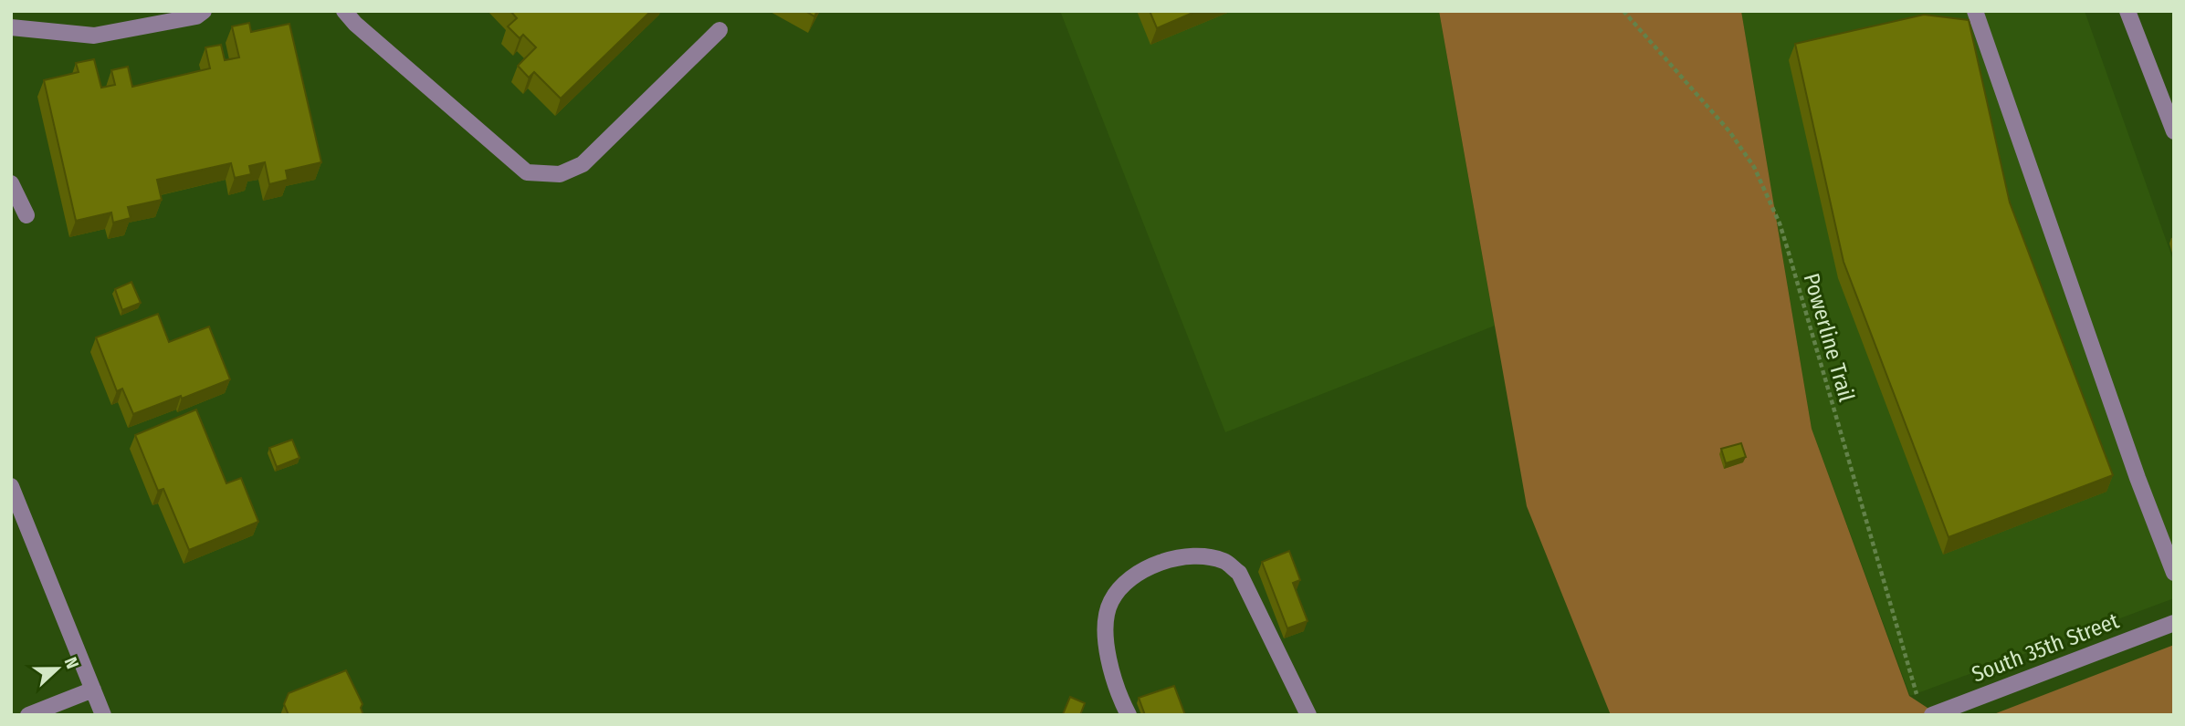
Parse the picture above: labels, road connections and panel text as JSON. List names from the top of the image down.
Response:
{
  "streets": {
    "street": ["South 35th Street"],
    "path": ["Powerline Trail"]
  },
  "north": "right"
}
